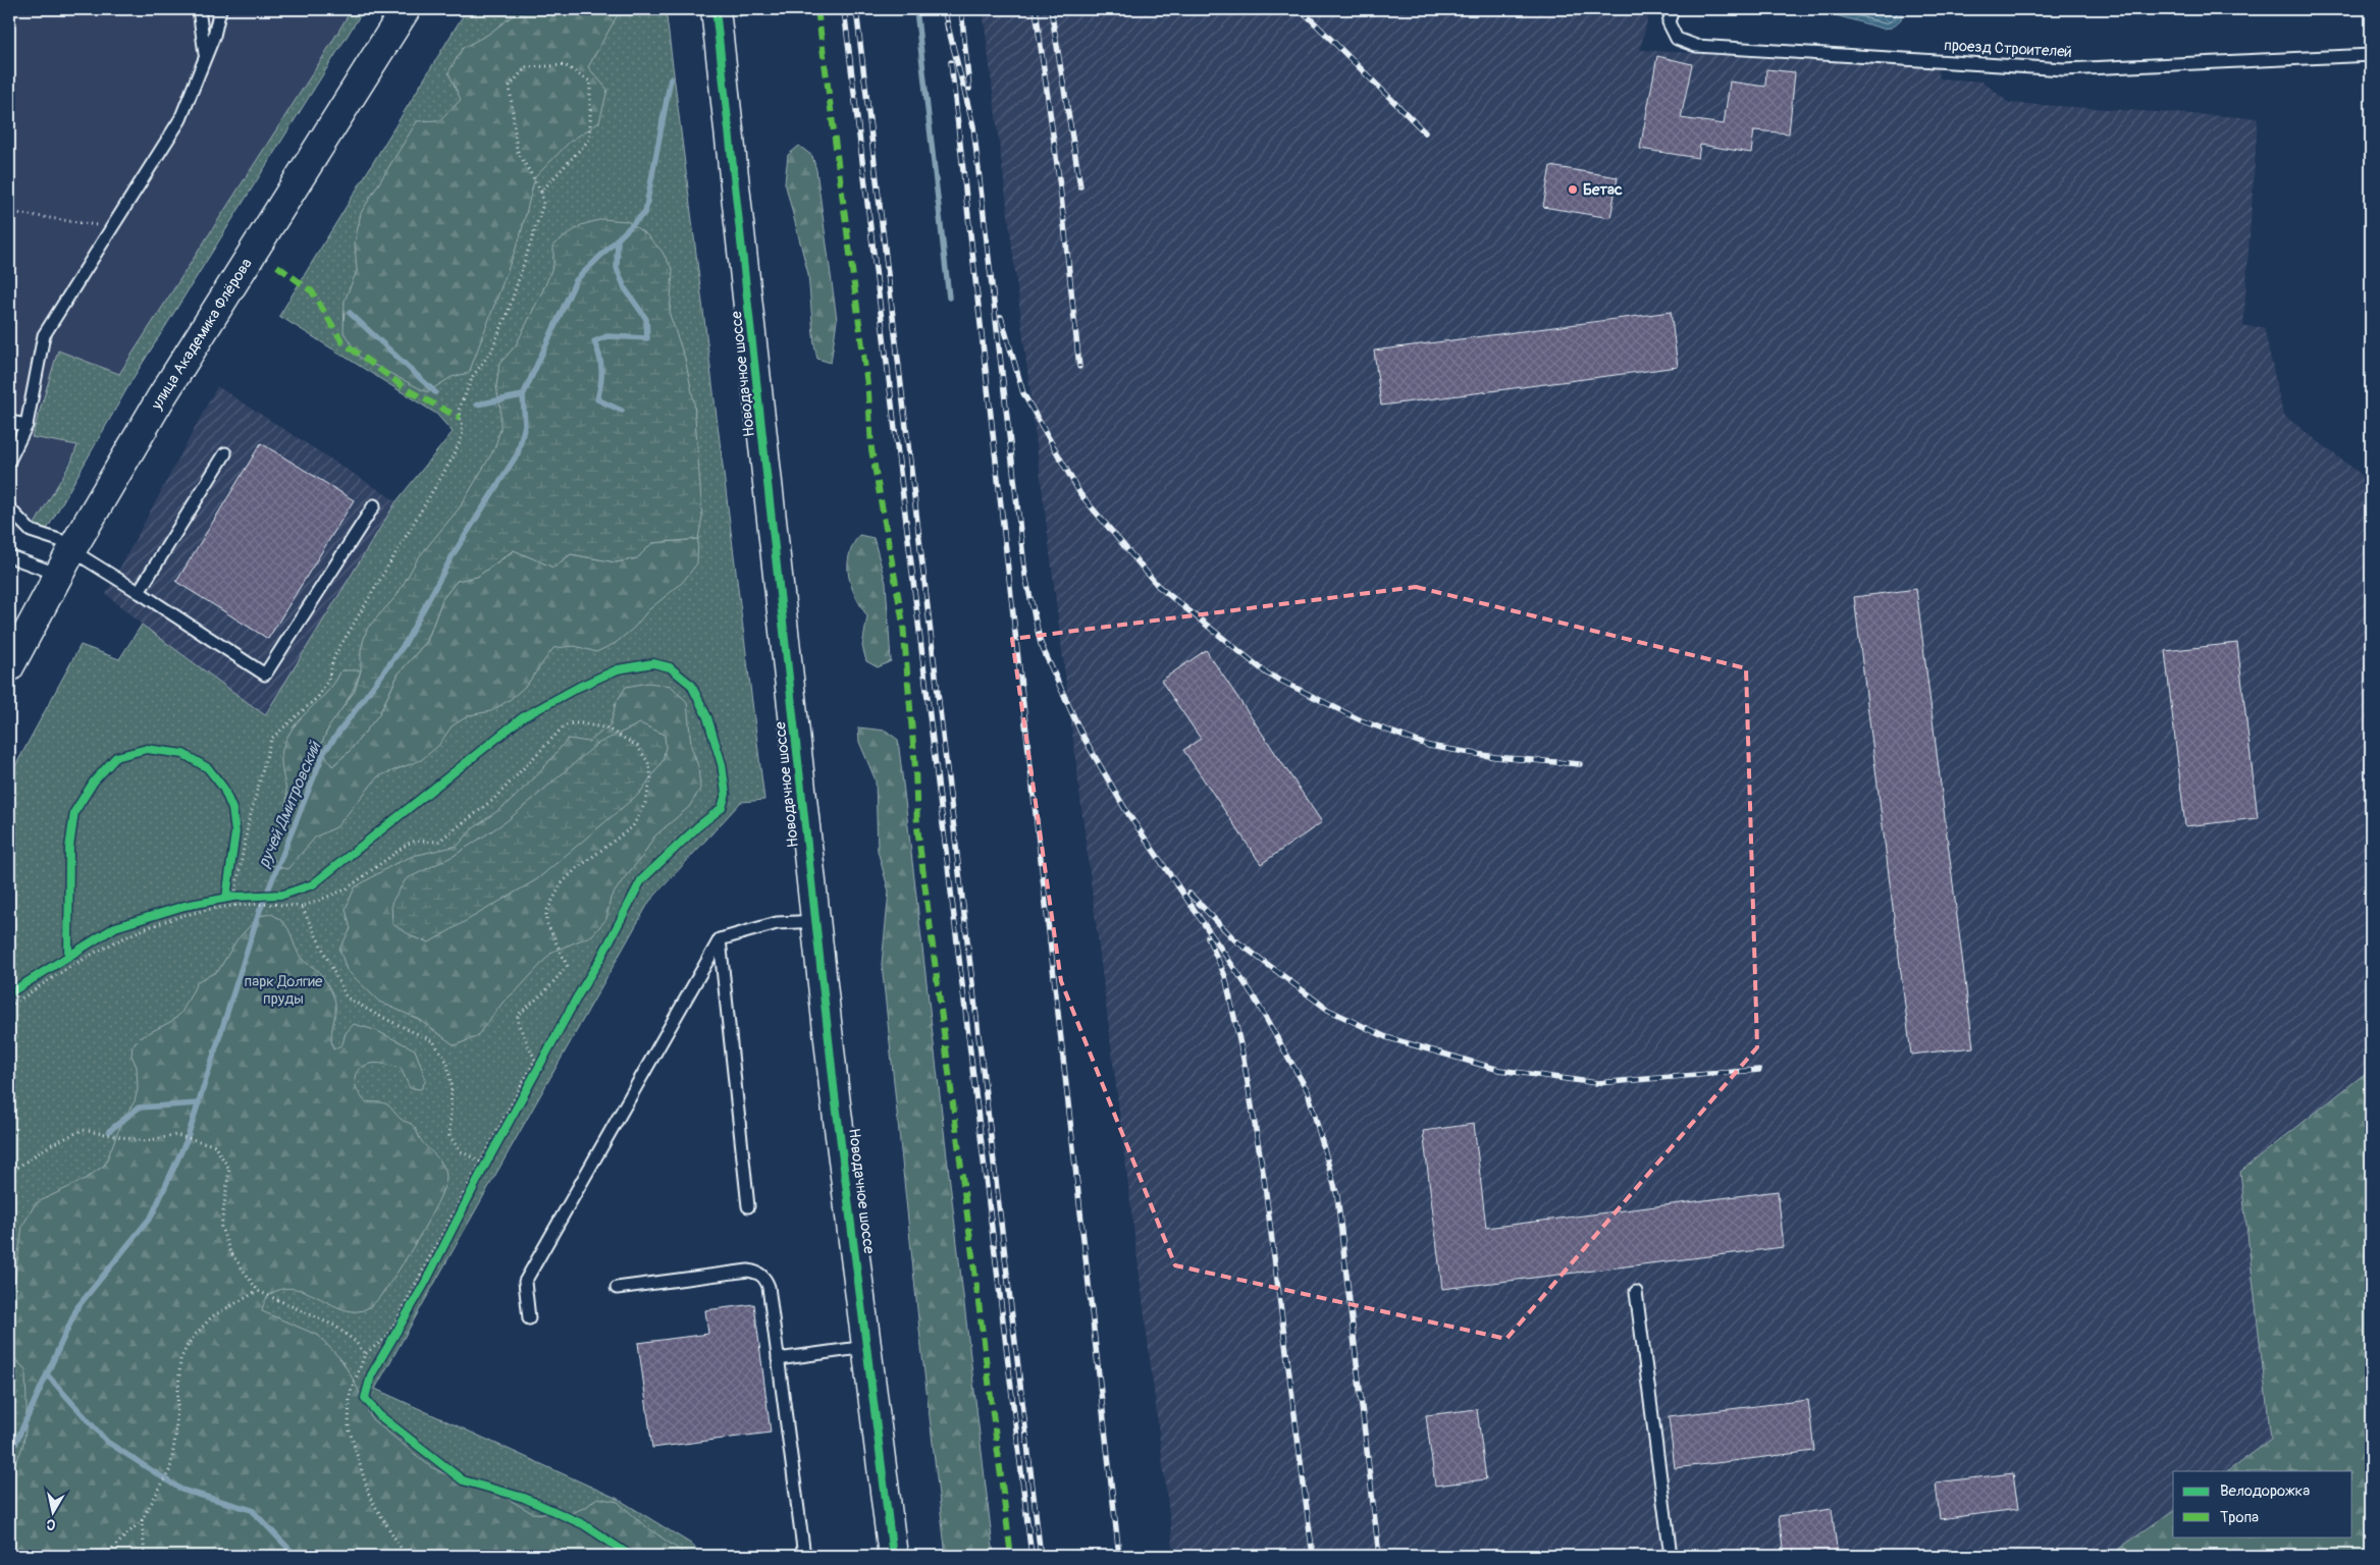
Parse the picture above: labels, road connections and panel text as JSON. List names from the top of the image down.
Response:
{
  "streets": {
    "street": ["улица Академика Флёрова", "Новодачное шоссе"],
    "lane": ["проезд Строителей"]
  },
  "water": ["ручей Дмитровский"],
  "parks": ["парк Долгие пруды"],
  "places": ["Бетас"],
  "legend": ["Велодорожка", "Тропа"],
  "north": "bottom"
}
